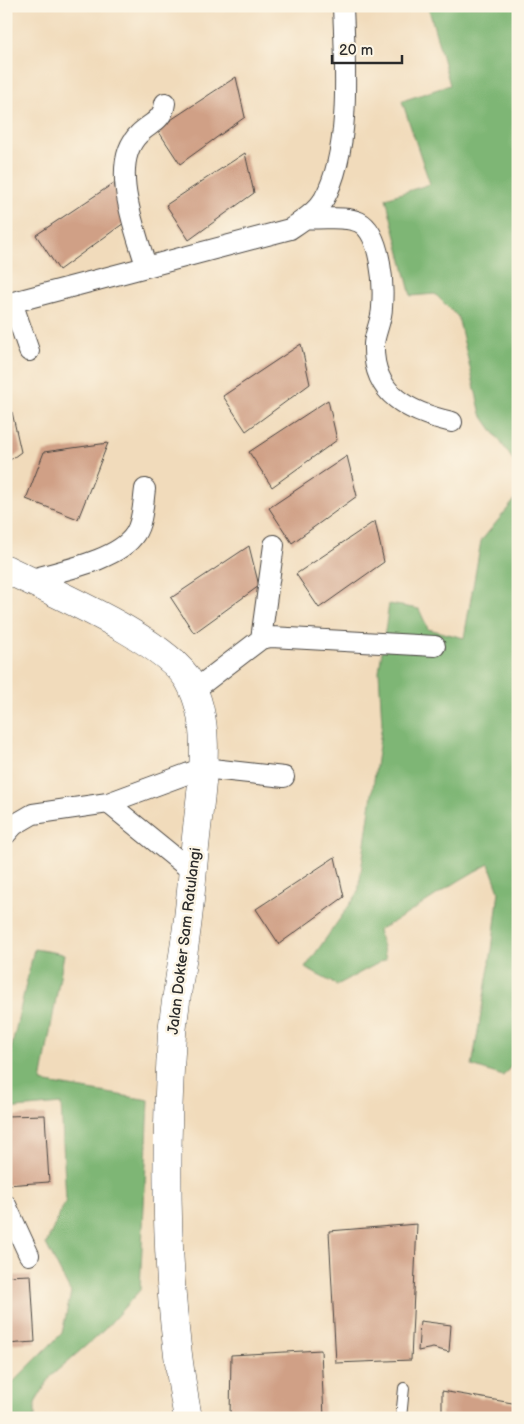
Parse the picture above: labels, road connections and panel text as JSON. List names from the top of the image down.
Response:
{
  "streets": {
    "main road": ["Jalan Dokter Sam Ratulangi"]
  },
  "scale_bar": "20 m"
}
